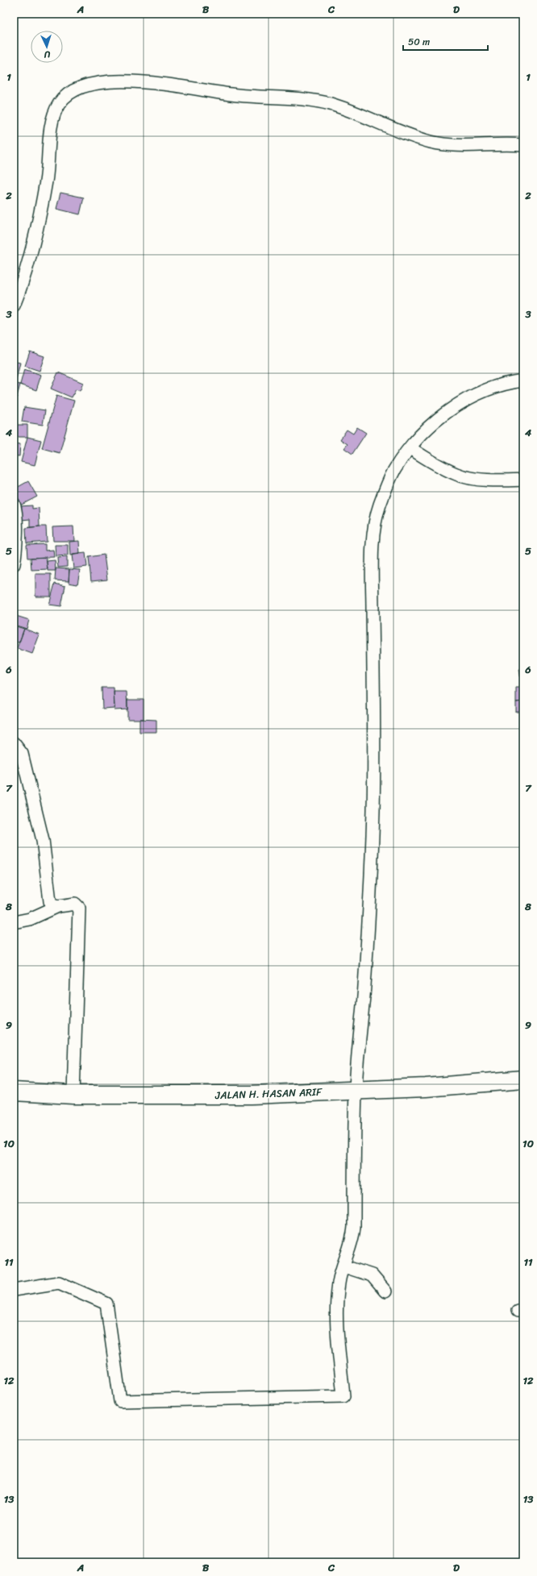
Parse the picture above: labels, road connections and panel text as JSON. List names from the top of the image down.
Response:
{
  "streets": {
    "main road": ["JALAN H. HASAN ARIF"]
  },
  "scale_bar": "50 m",
  "north": "bottom",
  "grid": {
    "columns": [
      "A",
      "B",
      "C",
      "D"
    ],
    "rows": [
      "1",
      "2",
      "3",
      "4",
      "5",
      "6",
      "7",
      "8",
      "9",
      "10",
      "11",
      "12",
      "13"
    ]
  }
}
